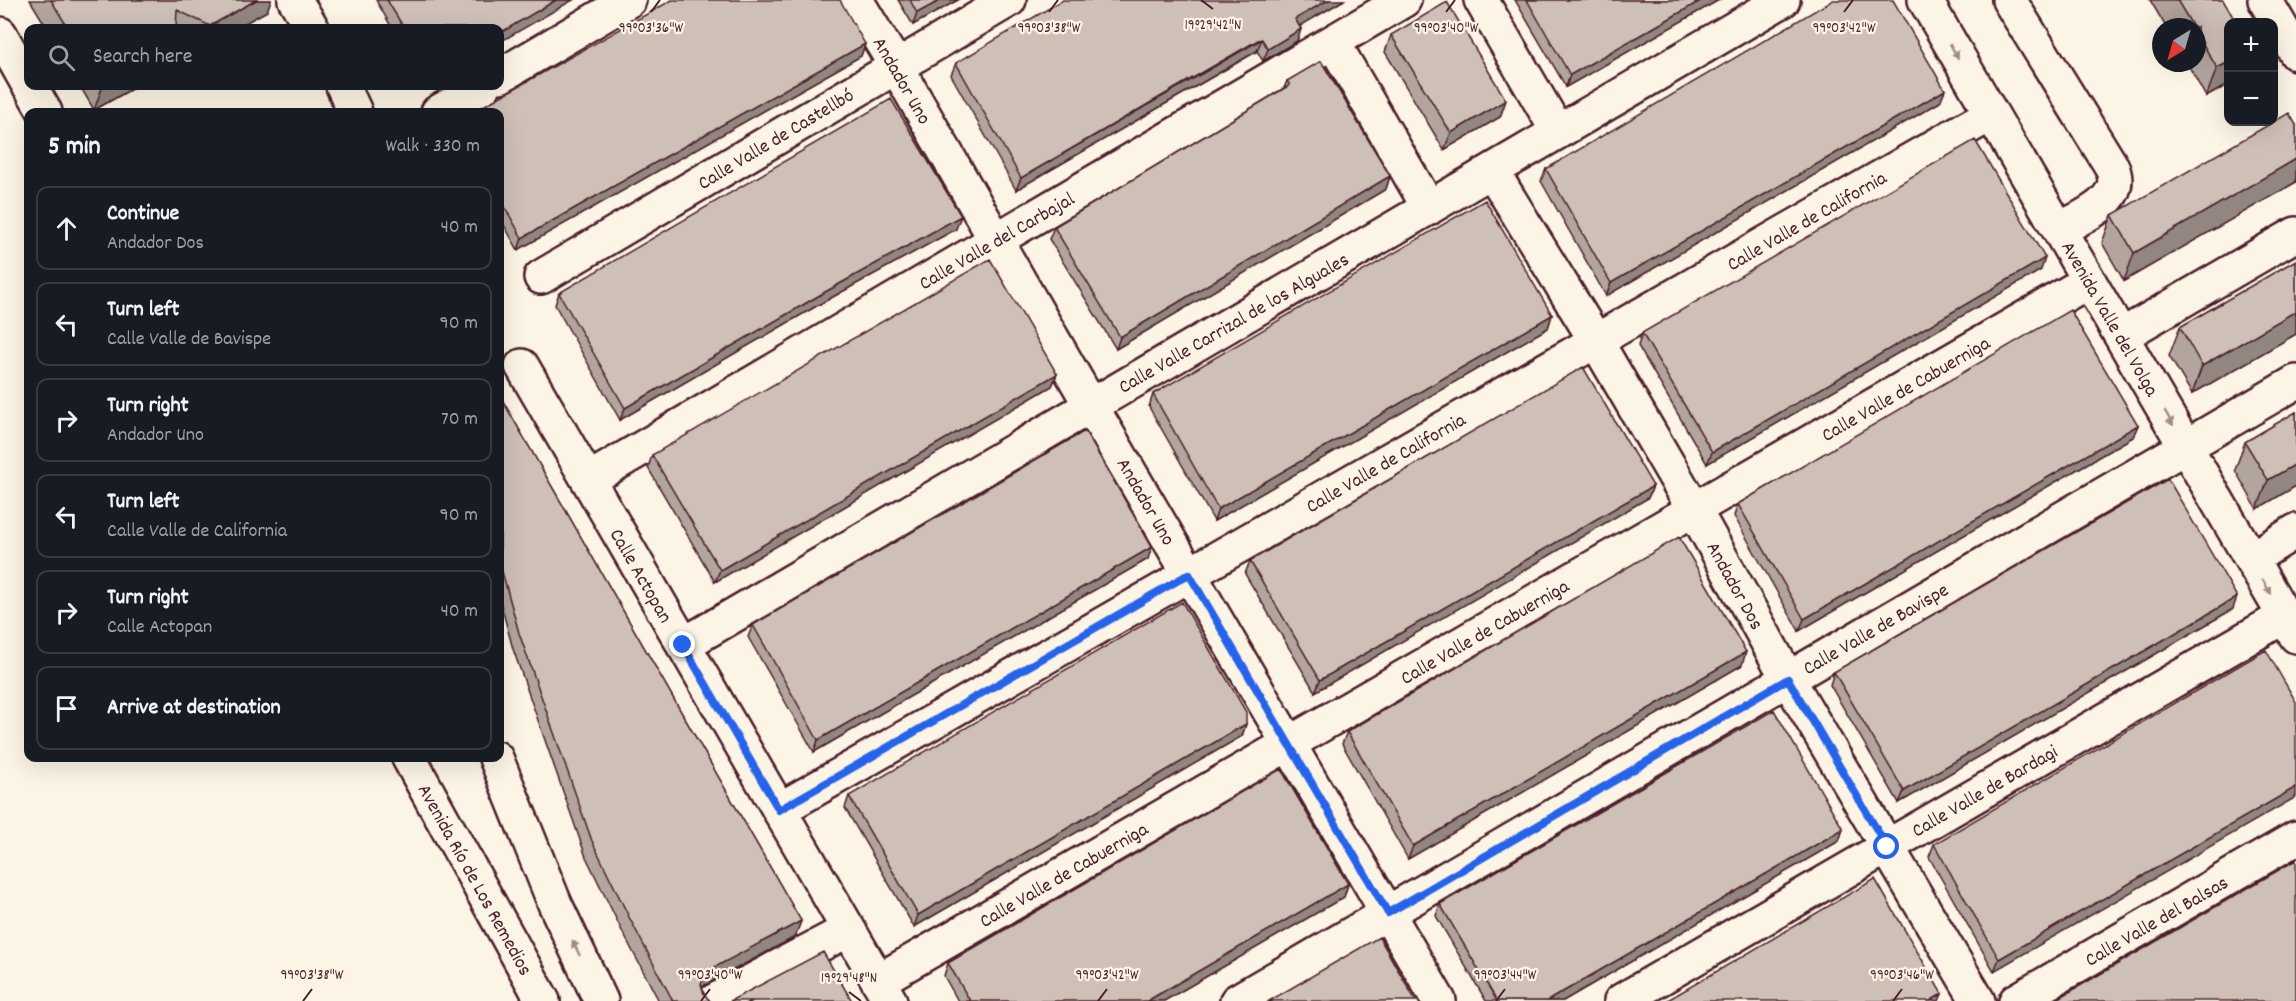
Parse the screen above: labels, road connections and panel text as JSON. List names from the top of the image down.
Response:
{
  "streets": {
    "main road": [
      "Andador Uno",
      "Calle Valle de Castellbó",
      "Calle Valle de California",
      "Calle Valle del Carbajal",
      "Avenida Valle del Volga",
      "Calle Valle Carrizal de los Alguales",
      "Calle Valle de Cabuerniga",
      "Calle Actopan",
      "Andador Dos",
      "Calle Valle de Bavispe",
      "Calle Valle de Bardagi",
      "Avenida Río de Los Remedios",
      "Calle Valle del Balsas"
    ]
  },
  "crossings": [
    ["Andador Uno", "Calle Valle de Castellbó"],
    ["Andador Uno", "Calle Valle de California"],
    ["Andador Uno", "Calle Valle del Carbajal"],
    ["Andador Uno", "Calle Valle Carrizal de los Alguales"],
    ["Andador Uno", "Calle Valle de Cabuerniga"],
    ["Andador Uno", "Calle Valle de Bavispe"],
    ["Calle Valle de California", "Avenida Valle del Volga"],
    ["Calle Valle de California", "Calle Actopan"],
    ["Calle Valle de California", "Andador Dos"],
    ["Calle Valle del Carbajal", "Calle Actopan"],
    ["Avenida Valle del Volga", "Calle Valle de Cabuerniga"],
    ["Avenida Valle del Volga", "Calle Valle de Bavispe"],
    ["Avenida Valle del Volga", "Calle Valle de Bardagi"],
    ["Calle Valle Carrizal de los Alguales", "Calle Actopan"],
    ["Calle Valle Carrizal de los Alguales", "Andador Dos"],
    ["Calle Valle de Cabuerniga", "Calle Actopan"],
    ["Calle Valle de Cabuerniga", "Andador Dos"],
    ["Andador Dos", "Calle Valle de Bavispe"],
    ["Andador Dos", "Calle Valle de Bardagi"]
  ],
  "one_way": ["Avenida Valle del Volga"],
  "north": "bottom left",
  "page": {
    "map_buttons": ["+", "−"],
    "search": "Search here",
    "heading": ["5 min", "Walk · 330 m"],
    "list": [
      ["Continue", "Andador Dos", "40 m"],
      ["Turn left", "Calle Valle de Bavispe", "90 m"],
      ["Turn right", "Andador Uno", "70 m"],
      ["Turn left", "Calle Valle de California", "90 m"],
      ["Turn right", "Calle Actopan", "40 m"],
      "Arrive at destination"
    ]
  },
  "coordinates": [
    "19°29'42\"N",
    "99°03'36\"W",
    "99°03'38\"W",
    "99°03'40\"W",
    "99°03'42\"W",
    "99°03'44\"W",
    "99°03'46\"W",
    "19°29'48\"N"
  ]
}
